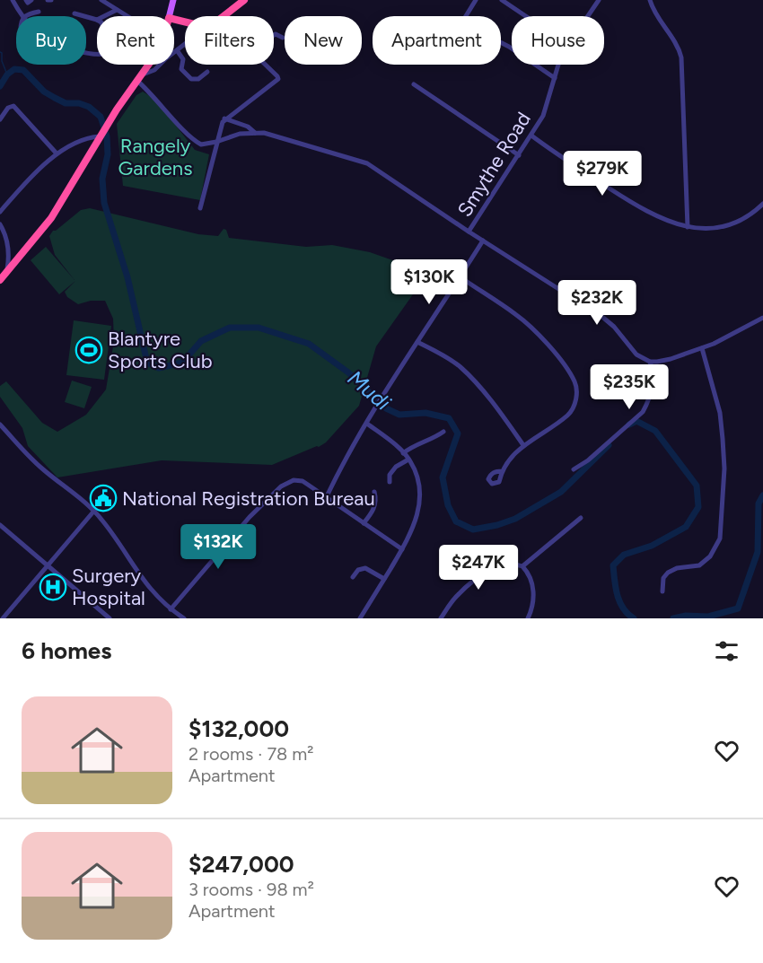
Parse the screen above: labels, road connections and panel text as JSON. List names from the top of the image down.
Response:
{
  "streets": {
    "street": ["Smythe Road"]
  },
  "water": ["Mudi"],
  "parks": ["Rangely Gardens"],
  "places": {
    "sports": ["Blantyre Sports Club"],
    "public building": ["National Registration Bureau"],
    "hospital": ["Surgery Hospital"]
  },
  "page": {
    "chip": [
      "Buy",
      "Rent",
      "Filters",
      "New",
      "Apartment",
      "House"
    ],
    "price": [
      "$279K",
      "$130K",
      "$232K",
      "$235K",
      "$132K",
      "$247K"
    ],
    "heading": "6 homes",
    "list": [
      {
        "name": "$132,000",
        "note": "2 rooms · 78 m² · Apartment"
      },
      {
        "name": "$247,000",
        "note": "3 rooms · 98 m² · Apartment"
      }
    ]
  }
}
